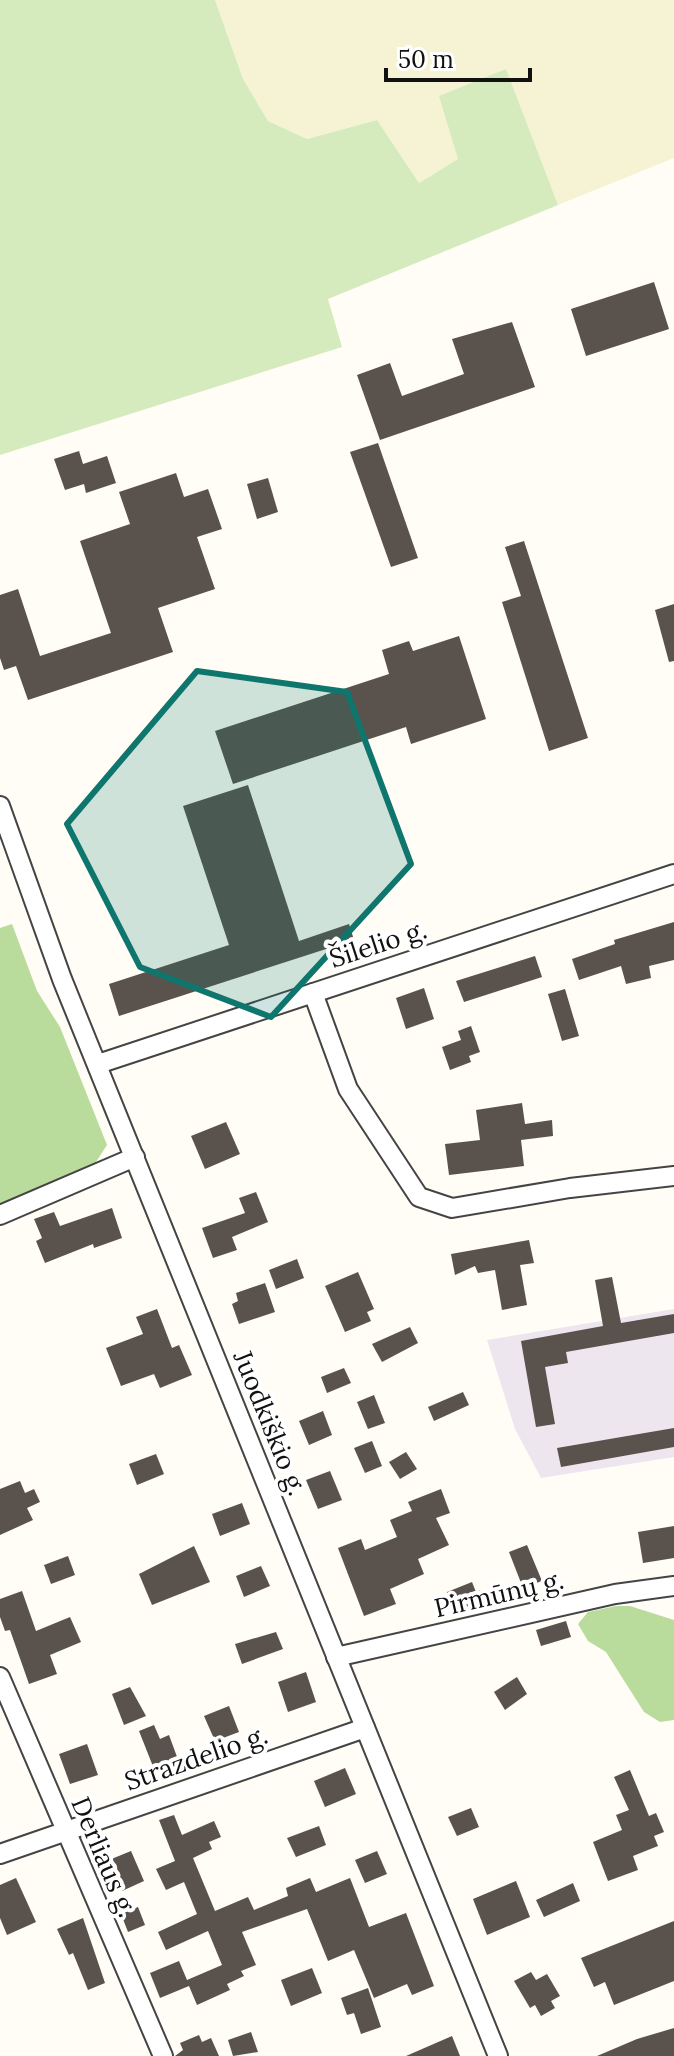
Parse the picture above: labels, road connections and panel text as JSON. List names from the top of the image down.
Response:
{
  "streets": {
    "street": [
      "Šilelio g.",
      "Juodkiškio g.",
      "Pirmūnų g.",
      "Strazdelio g.",
      "Derliaus g."
    ]
  },
  "crossings": [
    ["Šilelio g.", "Juodkiškio g."],
    ["Juodkiškio g.", "Pirmūnų g."],
    ["Juodkiškio g.", "Strazdelio g."],
    ["Strazdelio g.", "Derliaus g."]
  ],
  "scale_bar": "50 m"
}
